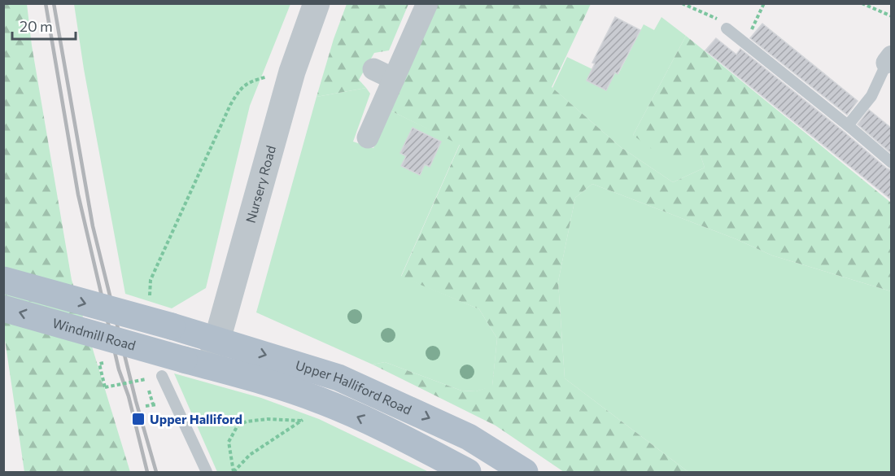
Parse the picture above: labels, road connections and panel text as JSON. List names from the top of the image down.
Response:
{
  "streets": {
    "main road": ["Windmill Road", "Upper Halliford Road"],
    "street": ["Nursery Road"]
  },
  "crossings": [
    ["Nursery Road", "Upper Halliford Road"],
    ["Windmill Road", "Upper Halliford Road"]
  ],
  "places": {
    "transit": ["Upper Halliford"]
  },
  "scale_bar": "20 m"
}
